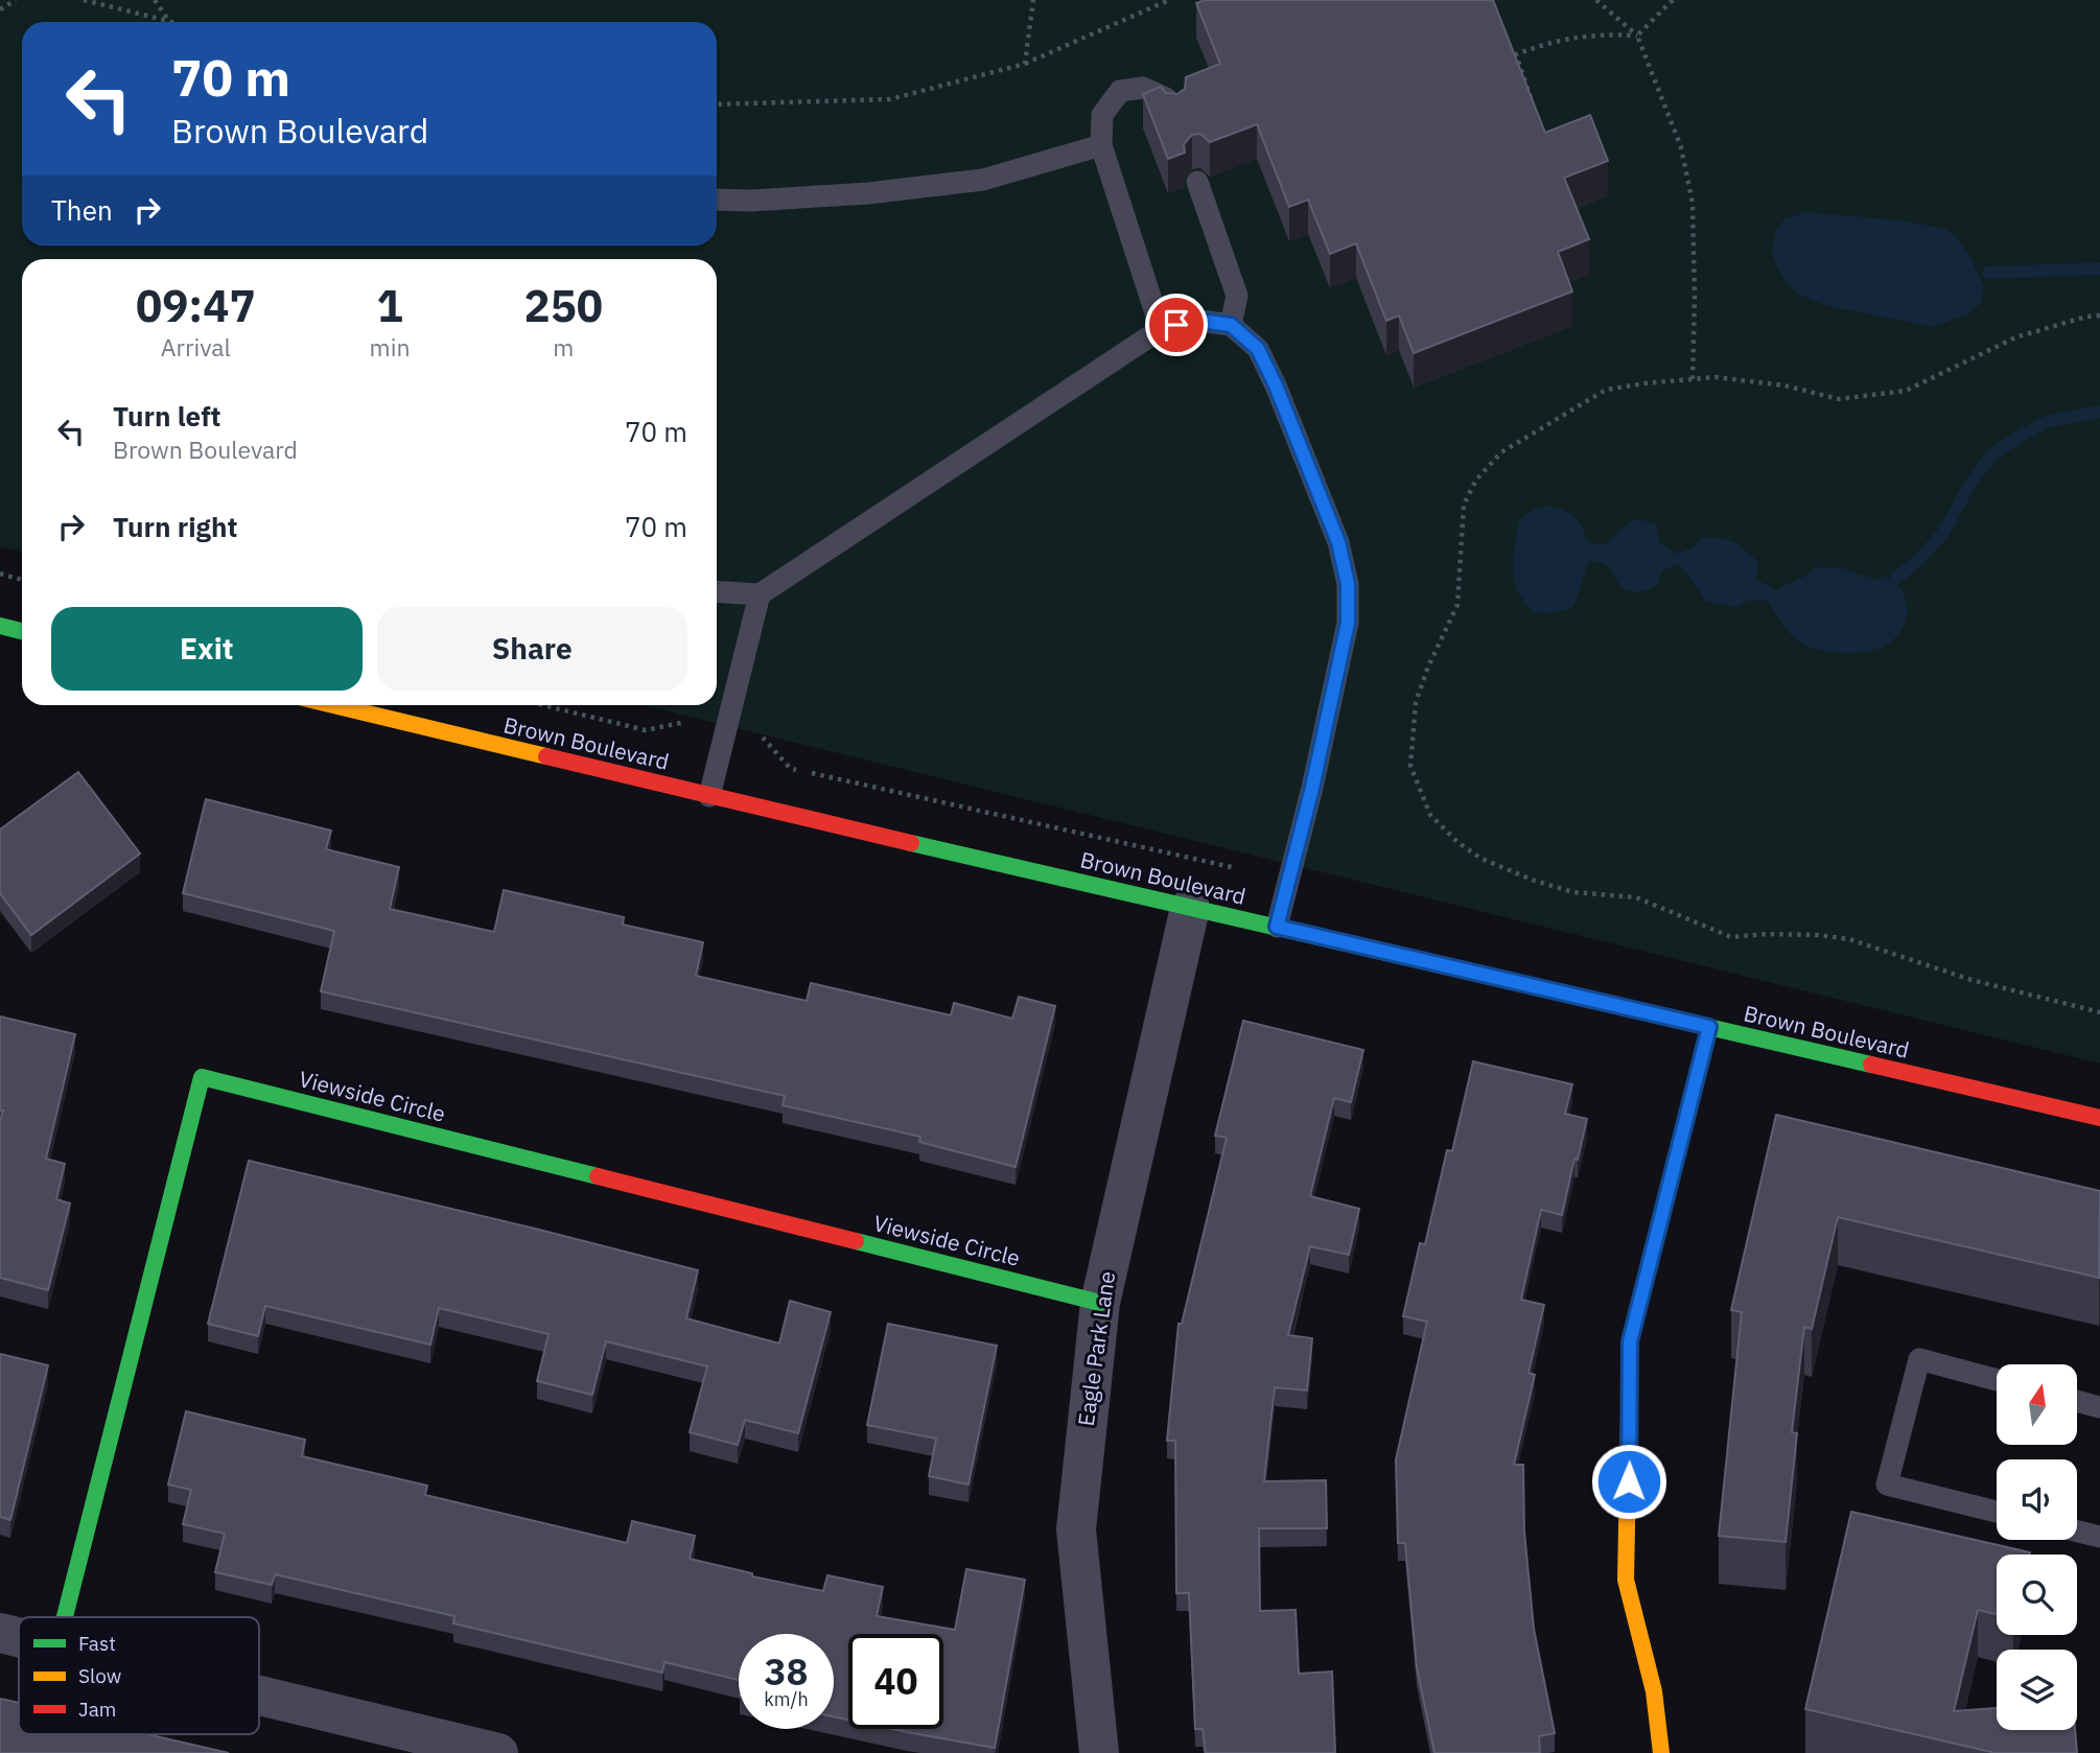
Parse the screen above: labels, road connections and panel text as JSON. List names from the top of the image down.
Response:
{
  "streets": {
    "street": ["Brown Boulevard", "Viewside Circle", "Eagle Park Lane"]
  },
  "crossings": [
    ["Brown Boulevard", "Eagle Park Lane"],
    ["Viewside Circle", "Eagle Park Lane"]
  ],
  "legend": ["Fast", "Slow", "Jam"],
  "north": "top",
  "page": {
    "turn": ["70 m", "Brown Boulevard"],
    "then": "Then",
    "eta": [
      "09:47",
      "Arrival",
      "1",
      "min",
      "250",
      "m"
    ],
    "list": [
      {
        "name": "Turn left",
        "note": "Brown Boulevard",
        "value": "70 m"
      },
      {
        "name": "Turn right",
        "value": "70 m"
      }
    ],
    "buttons": ["Exit", "Share"],
    "speed": "38 km/h",
    "limit": "40"
  }
}
